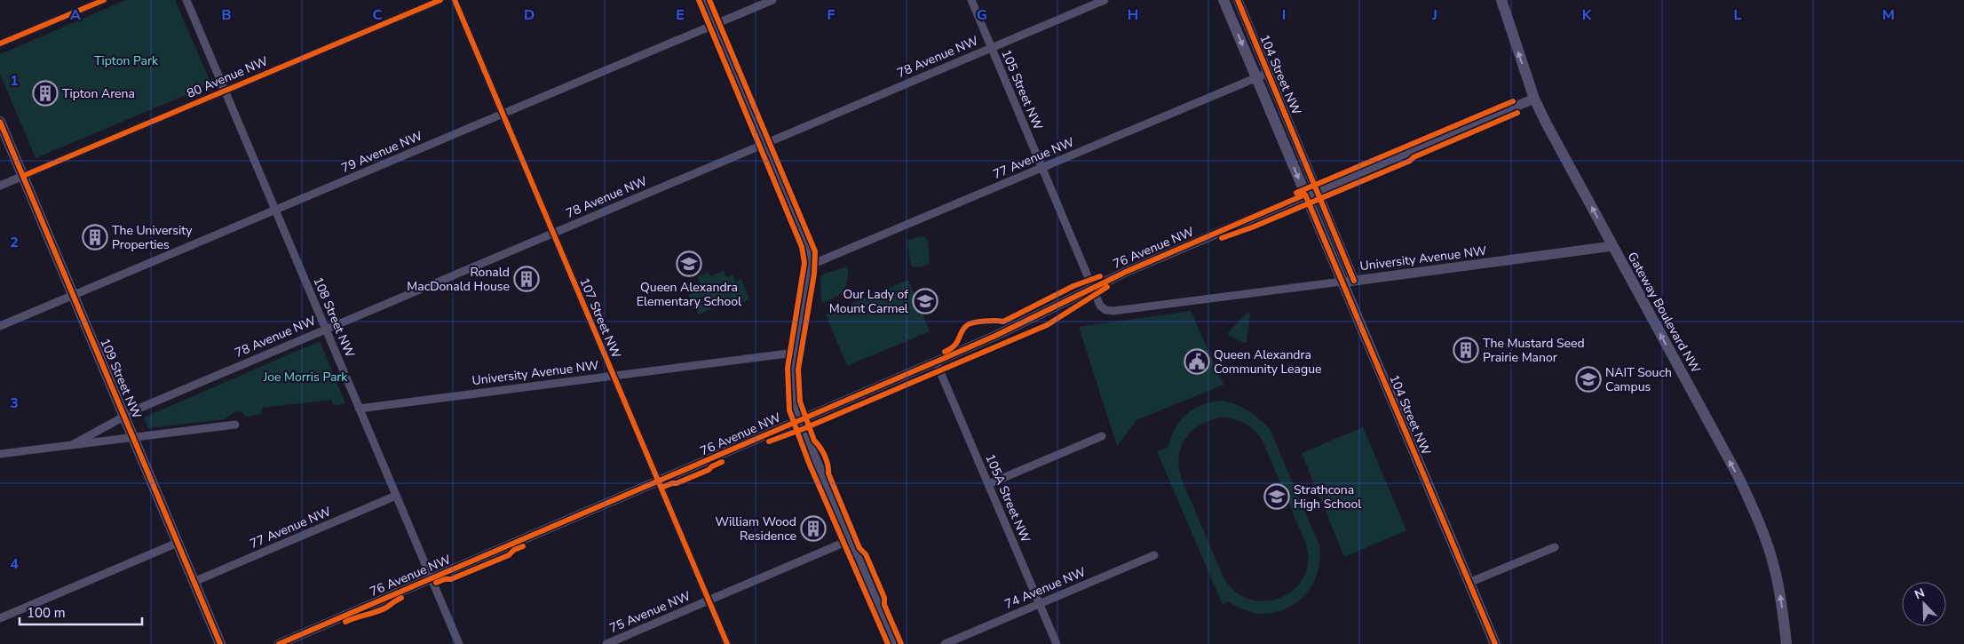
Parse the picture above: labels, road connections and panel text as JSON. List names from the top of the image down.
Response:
{
  "streets": {
    "main road": ["104 Street NW", "Gateway Boulevard NW", "109 Street NW"],
    "street": [
      "78 Avenue NW",
      "80 Avenue NW",
      "105 Street NW",
      "79 Avenue NW",
      "77 Avenue NW",
      "76 Avenue NW",
      "University Avenue NW",
      "108 Street NW",
      "107 Street NW",
      "105A Street NW",
      "74 Avenue NW",
      "75 Avenue NW"
    ]
  },
  "crossings": [
    ["78 Avenue NW", "105 Street NW"],
    ["78 Avenue NW", "108 Street NW"],
    ["78 Avenue NW", "107 Street NW"],
    ["78 Avenue NW", "109 Street NW"],
    ["104 Street NW", "77 Avenue NW"],
    ["104 Street NW", "76 Avenue NW"],
    ["104 Street NW", "University Avenue NW"],
    ["80 Avenue NW", "108 Street NW"],
    ["80 Avenue NW", "109 Street NW"],
    ["105 Street NW", "77 Avenue NW"],
    ["105 Street NW", "76 Avenue NW"],
    ["105 Street NW", "University Avenue NW"],
    ["79 Avenue NW", "108 Street NW"],
    ["79 Avenue NW", "107 Street NW"],
    ["79 Avenue NW", "109 Street NW"],
    ["77 Avenue NW", "108 Street NW"],
    ["77 Avenue NW", "109 Street NW"],
    ["76 Avenue NW", "University Avenue NW"],
    ["76 Avenue NW", "Gateway Boulevard NW"],
    ["76 Avenue NW", "108 Street NW"],
    ["76 Avenue NW", "107 Street NW"],
    ["76 Avenue NW", "105A Street NW"],
    ["University Avenue NW", "Gateway Boulevard NW"],
    ["University Avenue NW", "108 Street NW"],
    ["University Avenue NW", "107 Street NW"],
    ["107 Street NW", "75 Avenue NW"],
    ["105A Street NW", "74 Avenue NW"]
  ],
  "one_way": ["Gateway Boulevard NW"],
  "parks": ["Tipton Park", "Joe Morris Park"],
  "places": {
    "building": [
      "Tipton Arena",
      "The University Properties",
      "Ronald MacDonald House",
      "The Mustard Seed Prairie Manor",
      "William Wood Residence"
    ],
    "school or university": [
      "Queen Alexandra Elementary School",
      "Our Lady of Mount Carmel",
      "NAIT Souch Campus",
      "Strathcona High School"
    ],
    "public building": ["Queen Alexandra Community League"]
  },
  "scale_bar": "100 m",
  "north": "top left",
  "grid": {
    "columns": [
      "A",
      "B",
      "C",
      "D",
      "E",
      "F",
      "G",
      "H",
      "I",
      "J",
      "K",
      "L",
      "M"
    ],
    "rows": [
      "1",
      "2",
      "3",
      "4"
    ]
  }
}
